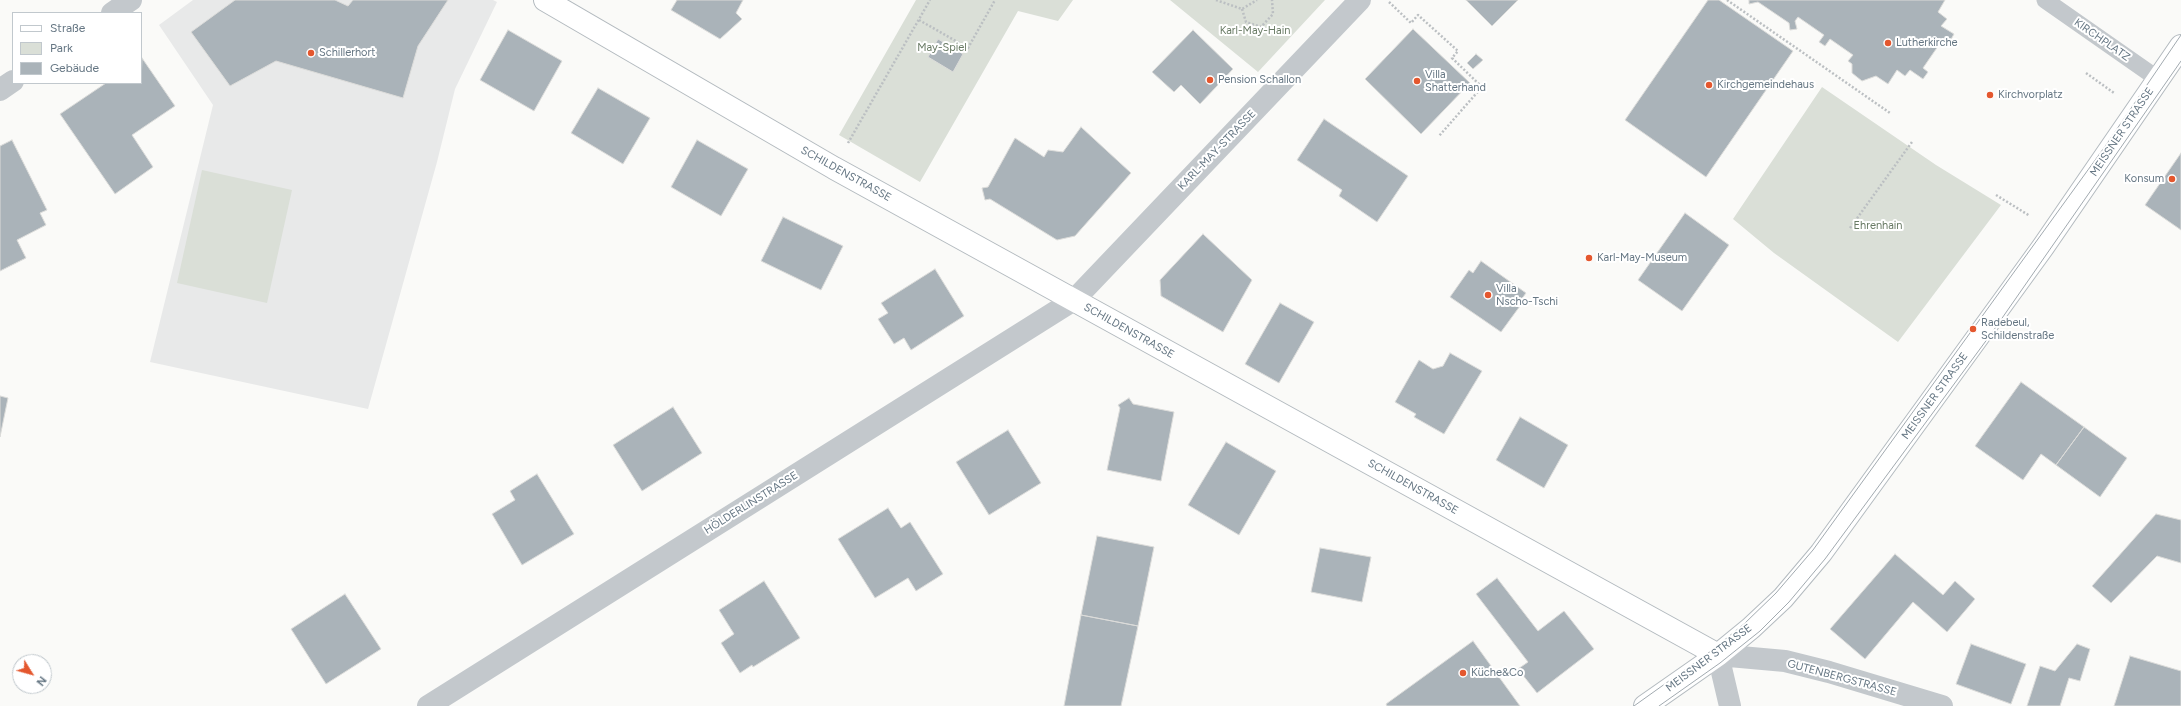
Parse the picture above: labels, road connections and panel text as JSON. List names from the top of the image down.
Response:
{
  "streets": {
    "street": [
      "MEISSNER STRASSE",
      "KARL-MAY-STRASSE",
      "SCHILDENSTRASSE",
      "HÖLDERLINSTRASSE",
      "GUTENBERGSTRASSE"
    ],
    "lane": ["KIRCHPLATZ"]
  },
  "crossings": [
    ["KIRCHPLATZ", "MEISSNER STRASSE"],
    ["MEISSNER STRASSE", "SCHILDENSTRASSE"],
    ["MEISSNER STRASSE", "GUTENBERGSTRASSE"],
    ["KARL-MAY-STRASSE", "SCHILDENSTRASSE"],
    ["KARL-MAY-STRASSE", "HÖLDERLINSTRASSE"],
    ["SCHILDENSTRASSE", "HÖLDERLINSTRASSE"],
    ["SCHILDENSTRASSE", "GUTENBERGSTRASSE"]
  ],
  "parks": ["Karl-May-Hain", "May-Spiel", "Ehrenhain"],
  "places": [
    "Lutherkirche",
    "Schillerhort",
    "Pension Schallon",
    "Villa Shatterhand",
    "Kirchgemeindehaus",
    "Kirchvorplatz",
    "Konsum",
    "Karl-May-Museum",
    "Villa Nscho-Tschi",
    "Radebeul, Schildenstraße",
    "Küche&Co"
  ],
  "legend": ["Straße", "Park", "Gebäude"],
  "north": "bottom right"
}
